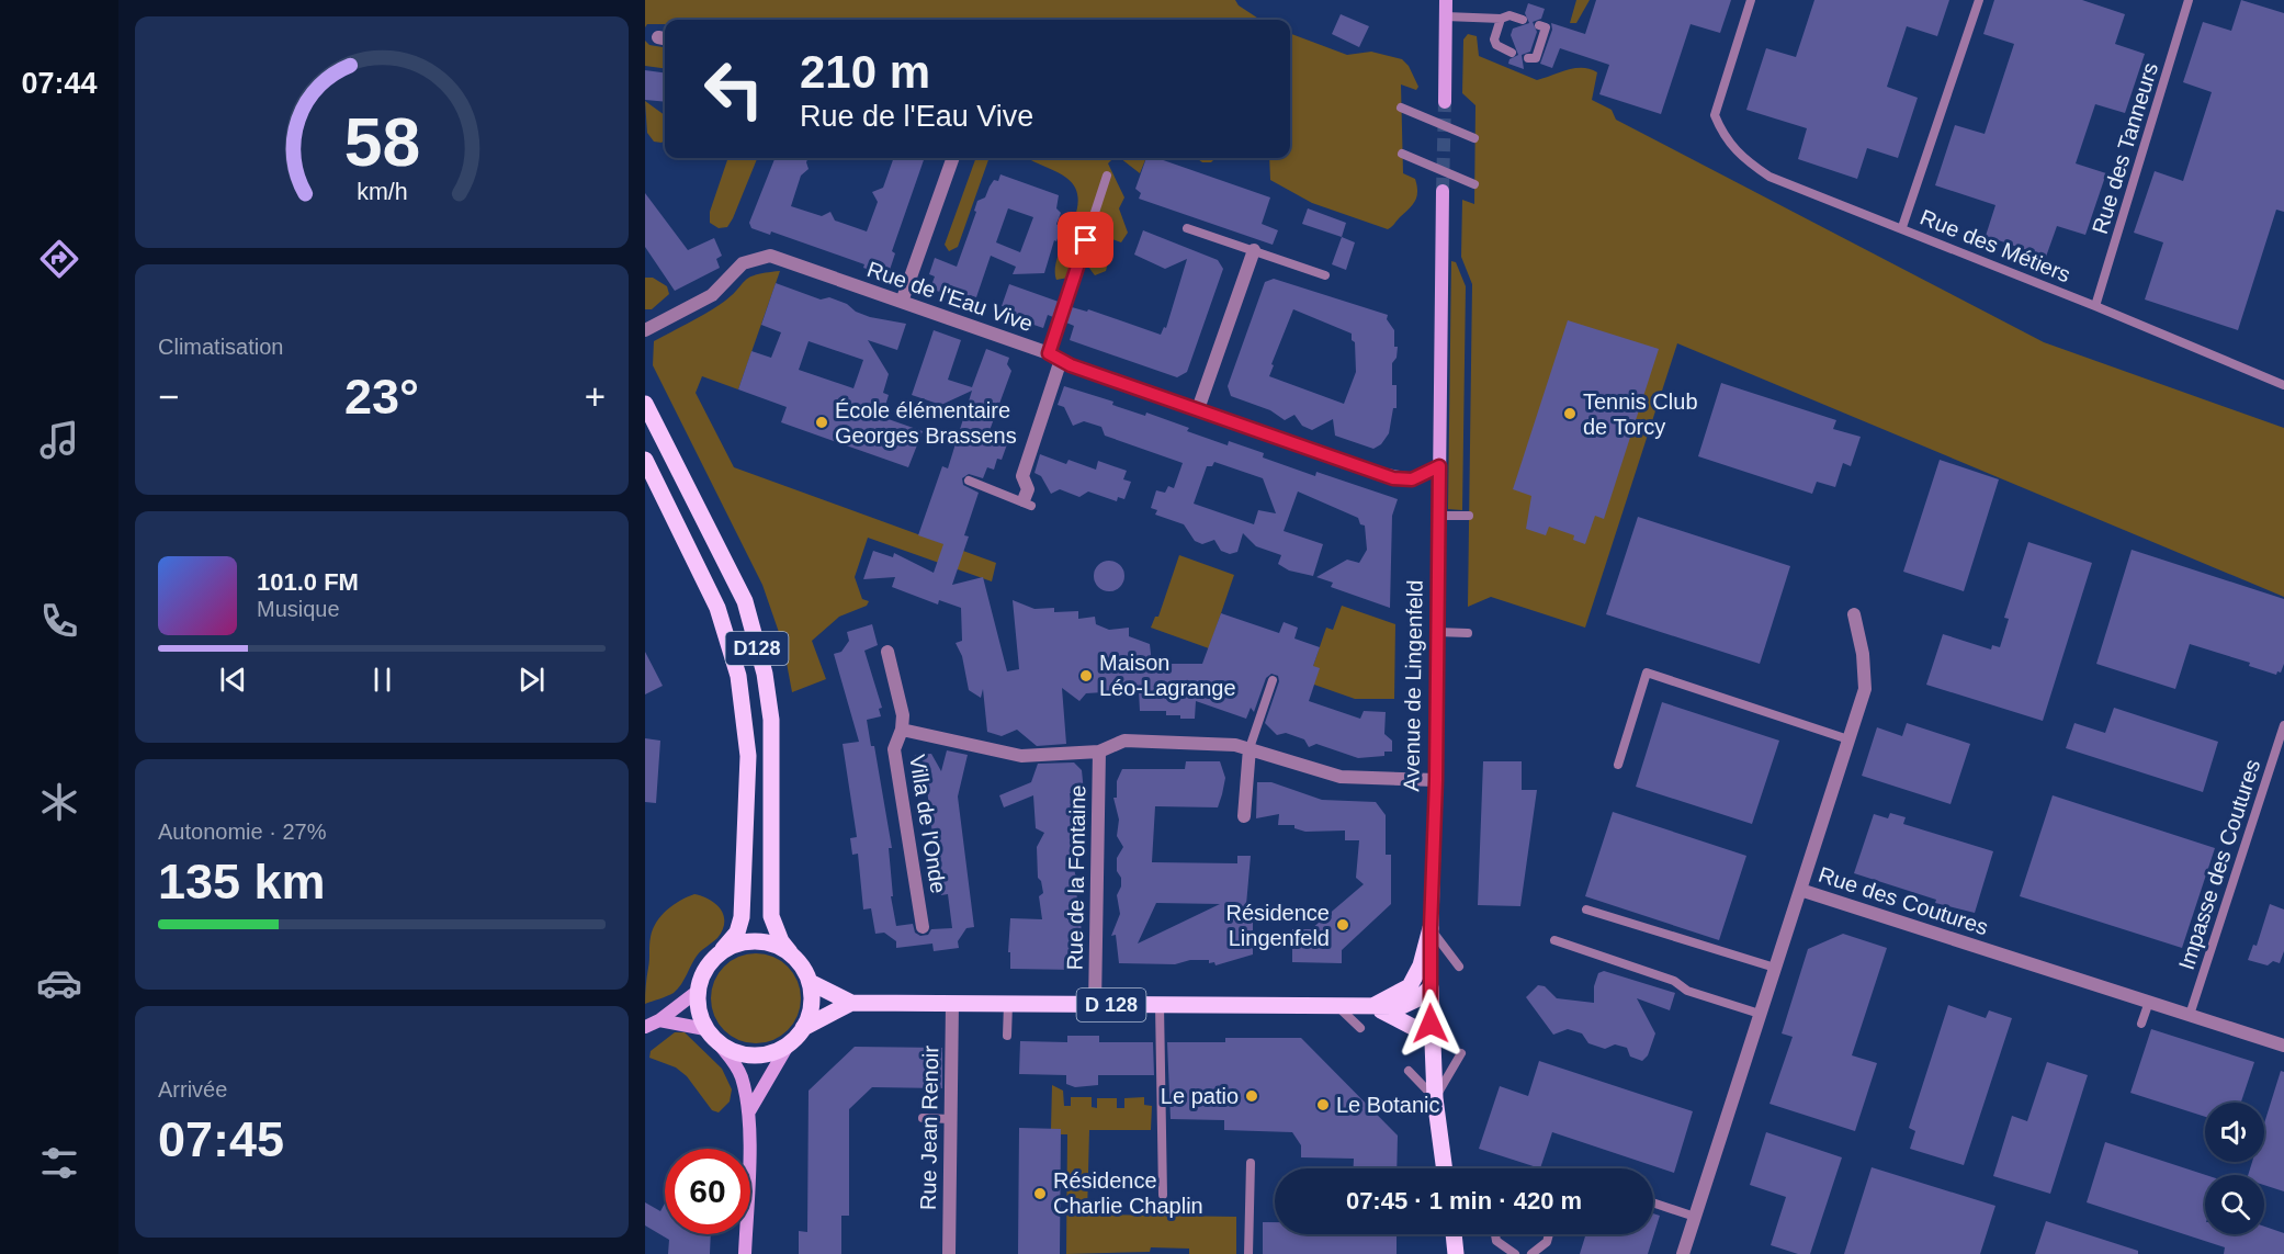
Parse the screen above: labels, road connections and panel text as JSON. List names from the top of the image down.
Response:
{
  "streets": {
    "main road": ["D128", "Avenue de Lingenfeld", "D 128"],
    "street": [
      "Rue de l'Eau Vive",
      "Villa de l'Onde",
      "Rue de la Fontaine",
      "Rue des Coutures",
      "Rue Jean Renoir"
    ],
    "lane": ["Rue des Tanneurs", "Rue des Métiers", "Impasse des Coutures"]
  },
  "crossings": [
    ["Rue des Tanneurs", "Rue des Métiers"],
    ["Rue de l'Eau Vive", "Avenue de Lingenfeld"],
    ["D128", "D 128"],
    ["Impasse des Coutures", "Rue des Coutures"],
    ["Rue de la Fontaine", "D 128"],
    ["D 128", "Rue Jean Renoir"]
  ],
  "places": [
    "Tennis Club de Torcy",
    "École élémentaire Georges Brassens",
    "Maison Léo-Lagrange",
    "Résidence Lingenfeld",
    "Le patio",
    "Le Botanic",
    "Résidence Charlie Chaplin"
  ],
  "page": {
    "tabs": "07:44",
    "turn": ["210 m", "Rue de l'Eau Vive"],
    "tile": [
      "Climatisation",
      ["Autonomie · 27%", "135 km"],
      ["Arrivée", "07:45"]
    ],
    "heat": ["−", "23°", "+"],
    "song": ["101.0 FM", "Musique"],
    "limit": "60",
    "trip": "07:45 · 1 min · 420 m",
    "gauge": ["58", "km/h"]
  }
}
